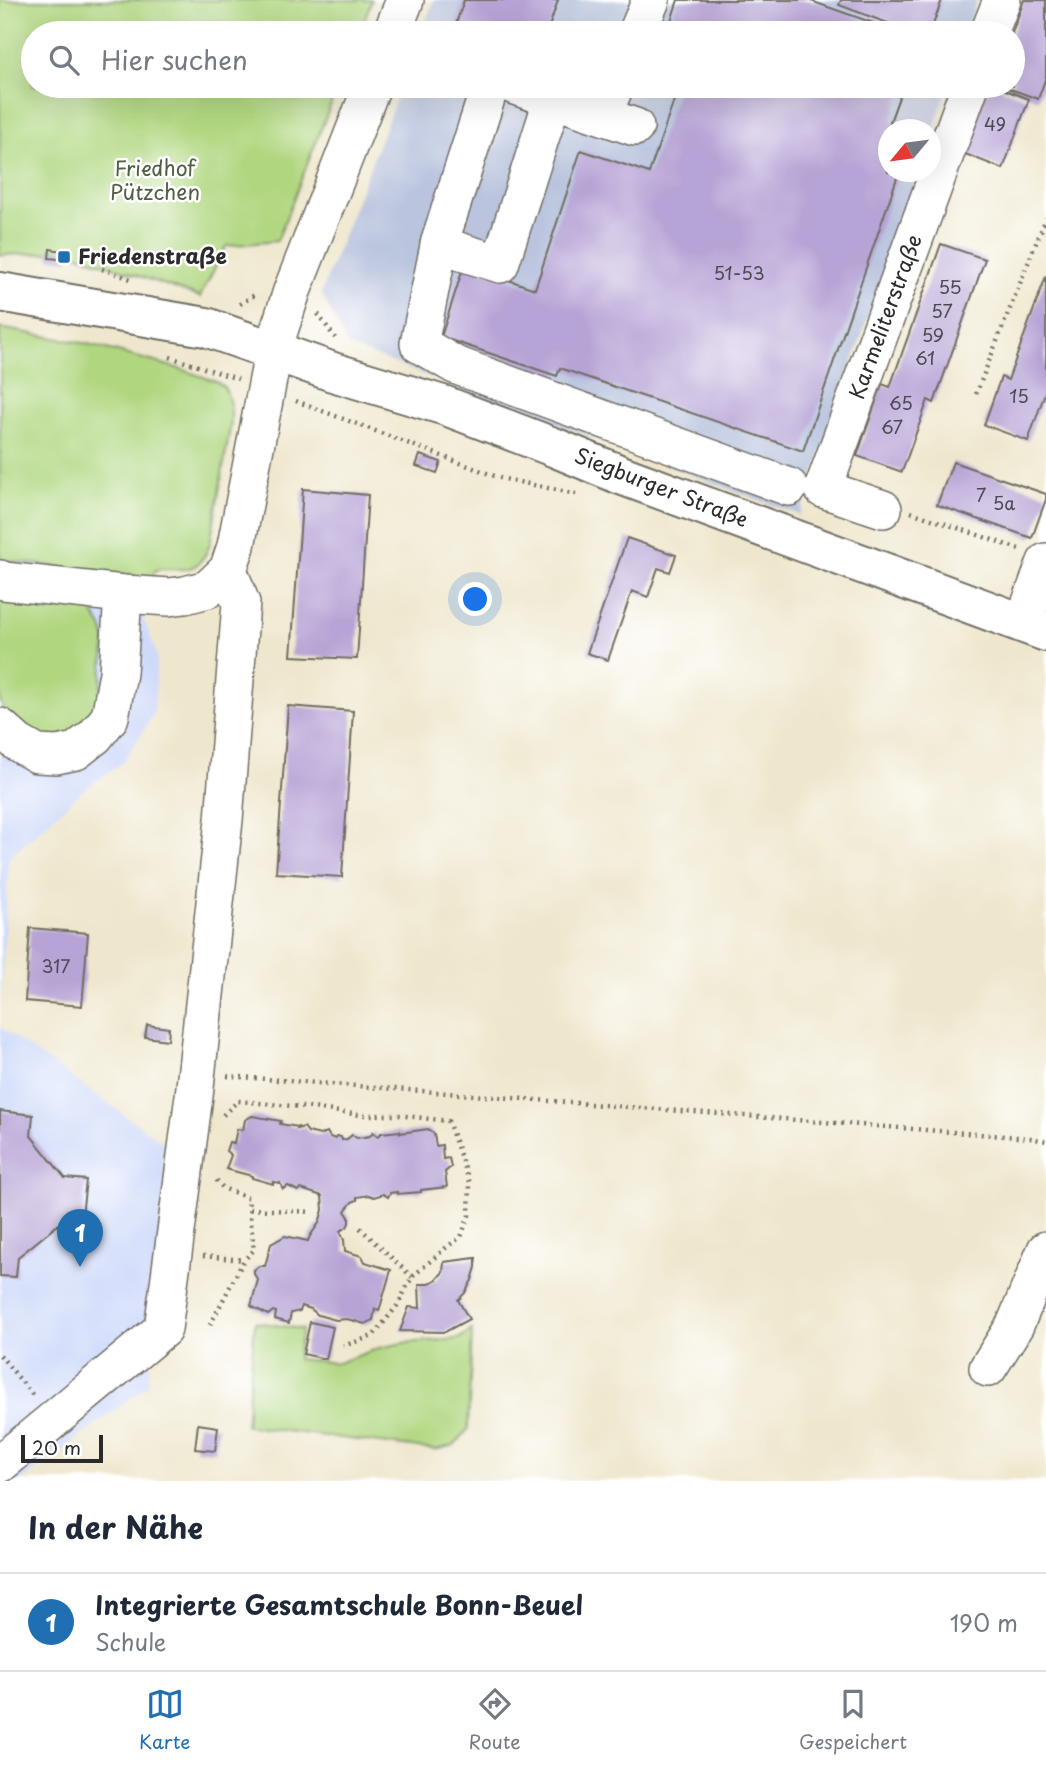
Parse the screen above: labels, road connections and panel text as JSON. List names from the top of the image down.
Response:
{
  "streets": {
    "main road": ["Siegburger Straße"],
    "street": ["Karmeliterstraße"]
  },
  "parks": ["Friedhof Pützchen"],
  "places": {
    "transit": ["Friedenstraße"]
  },
  "house_numbers": [
    "49",
    "51-53",
    "55",
    "57",
    "59",
    "61",
    "15",
    "65",
    "67",
    "7",
    "5a",
    "317"
  ],
  "scale_bar": "20 m",
  "north": "bottom left",
  "page": {
    "search": "Hier suchen",
    "pins": "1",
    "scale": "20 m",
    "heading": "In der Nähe",
    "list": [
      {
        "mark": "1",
        "name": "Integrierte Gesamtschule Bonn-Beuel",
        "note": "Schule",
        "value": "190 m"
      }
    ],
    "nav": ["Karte", "Route", "Gespeichert"]
  }
}
